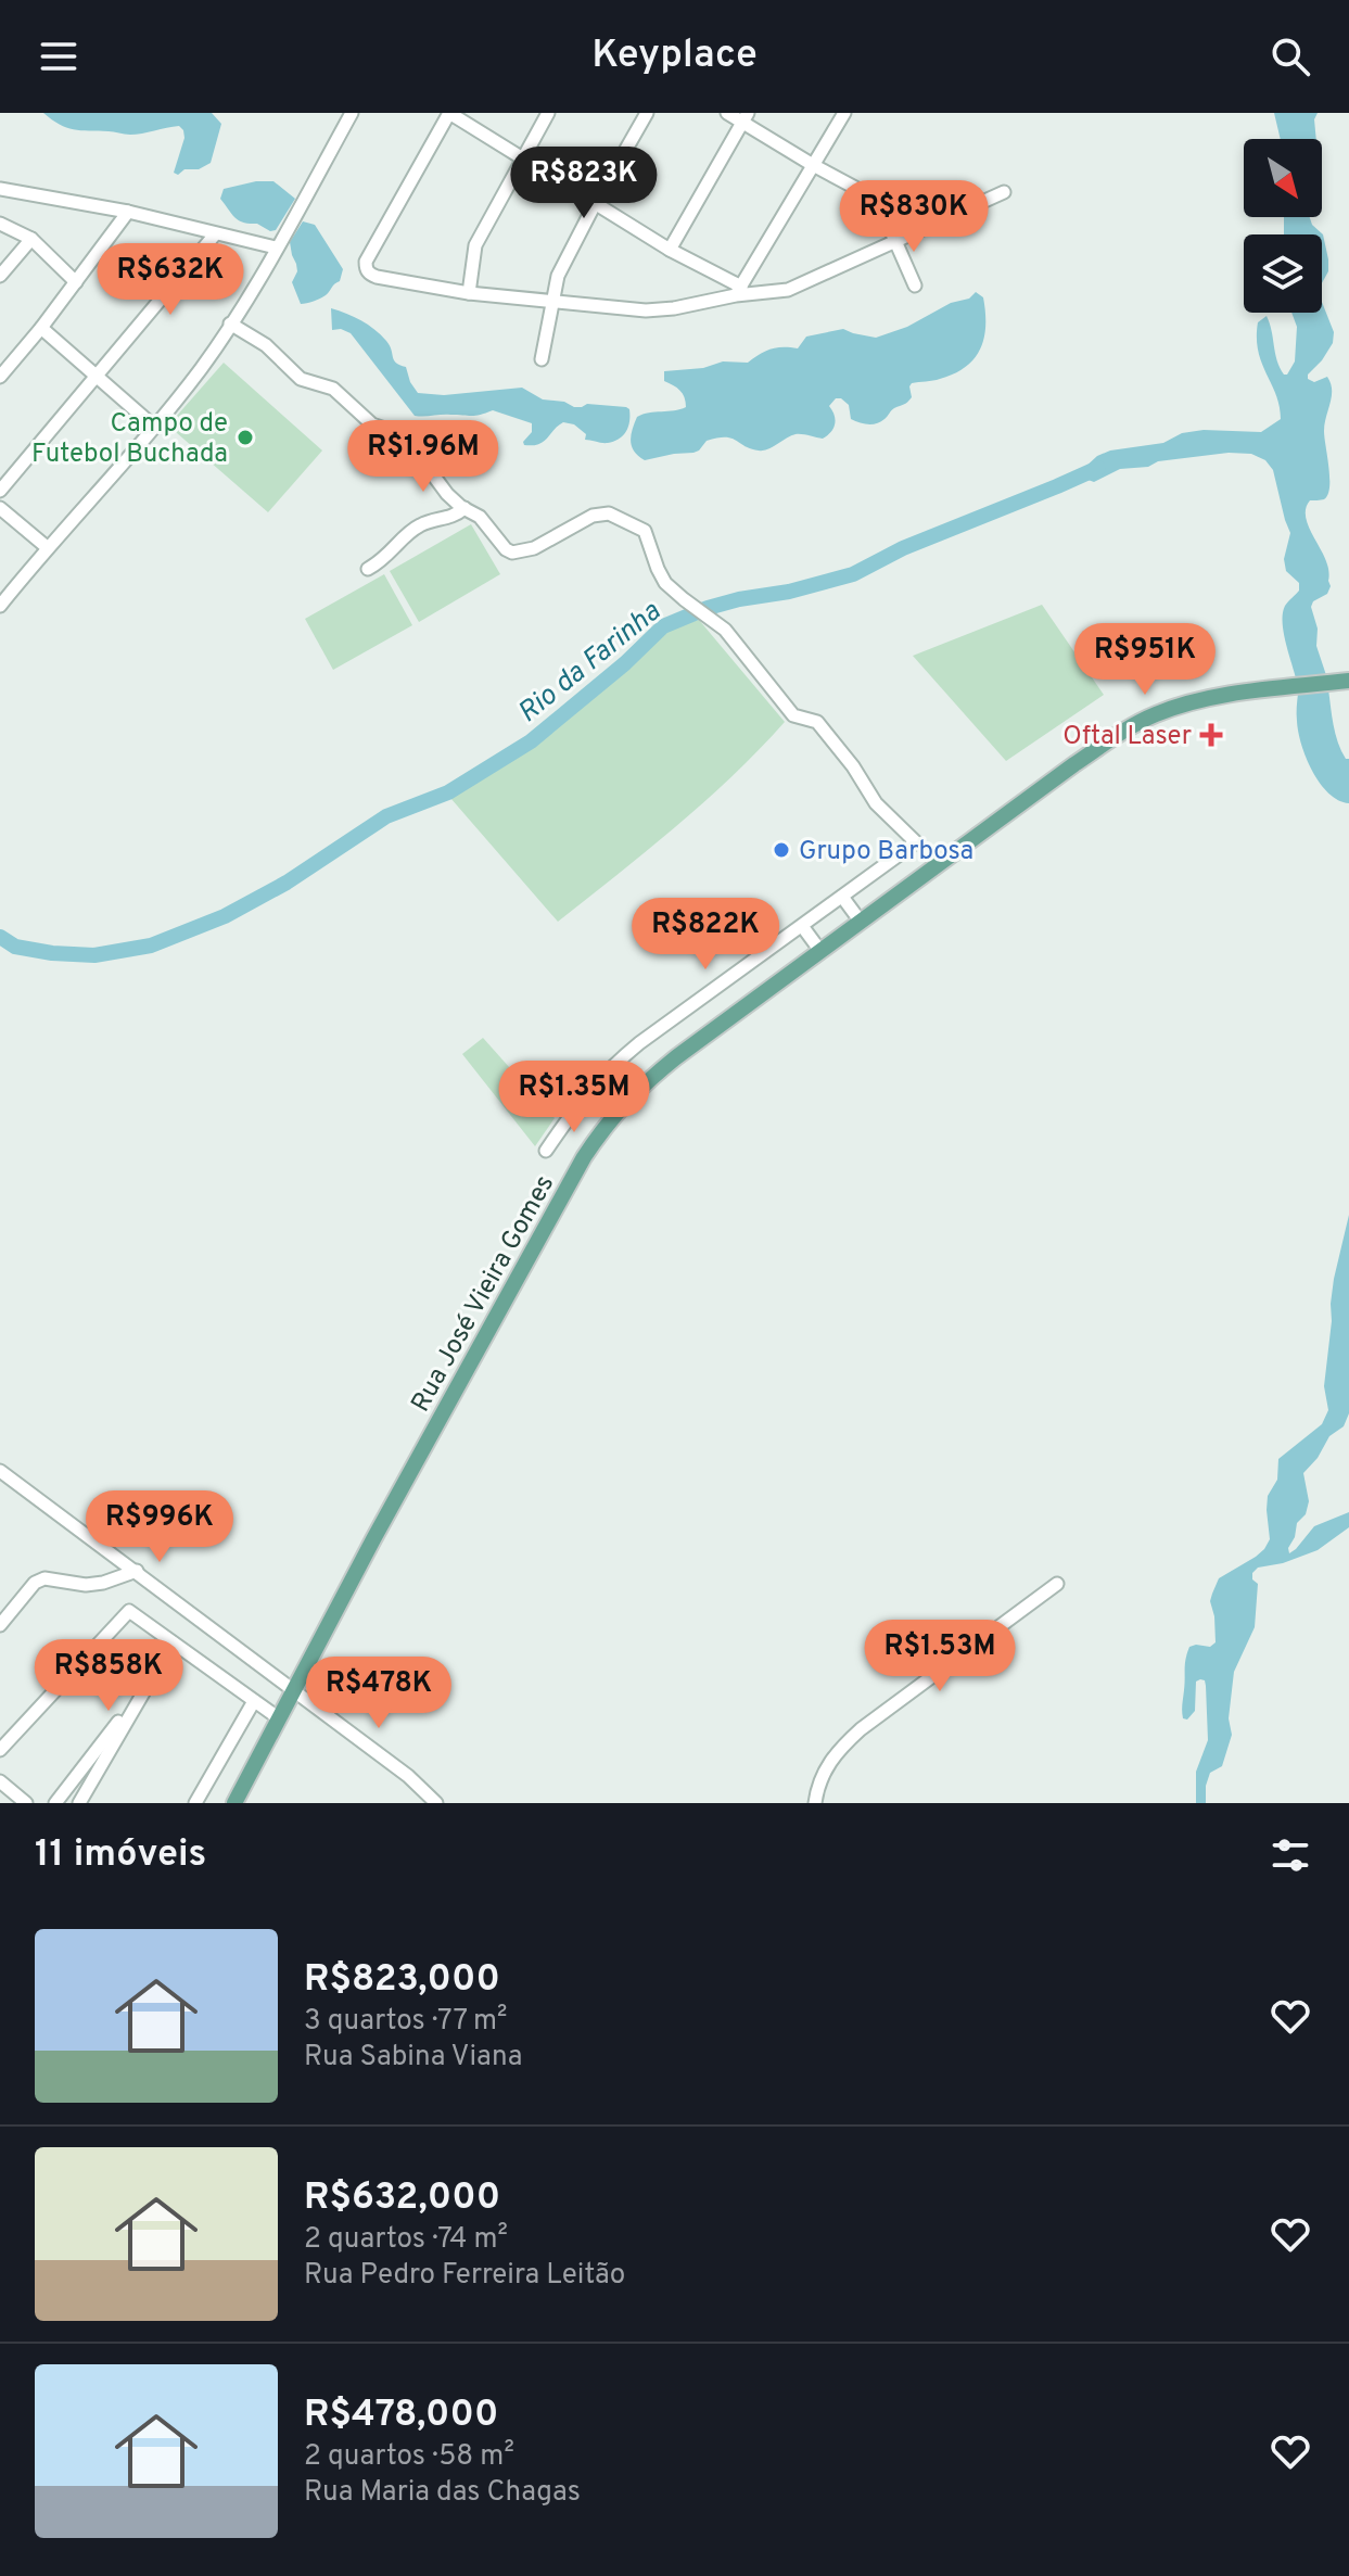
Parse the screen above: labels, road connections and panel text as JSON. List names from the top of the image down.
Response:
{
  "streets": {
    "main road": ["Rua José Vieira Gomes"]
  },
  "water": ["Rio da Farinha"],
  "places": {
    "other": ["Campo de Futebol Buchada", "Grupo Barbosa"],
    "health": ["Oftal Laser"]
  },
  "north": "bottom right",
  "page": {
    "header": "Keyplace",
    "price": [
      "R$823K",
      "R$830K",
      "R$632K",
      "R$1.96M",
      "R$951K",
      "R$822K",
      "R$1.35M",
      "R$996K",
      "R$1.53M",
      "R$858K",
      "R$478K"
    ],
    "heading": "11 imóveis",
    "list": [
      {
        "name": "R$823,000",
        "note": "3 quartos · 77 m² · Rua Sabina Viana"
      },
      {
        "name": "R$632,000",
        "note": "2 quartos · 74 m² · Rua Pedro Ferreira Leitão"
      },
      {
        "name": "R$478,000",
        "note": "2 quartos · 58 m² · Rua Maria das Chagas"
      }
    ]
  }
}
